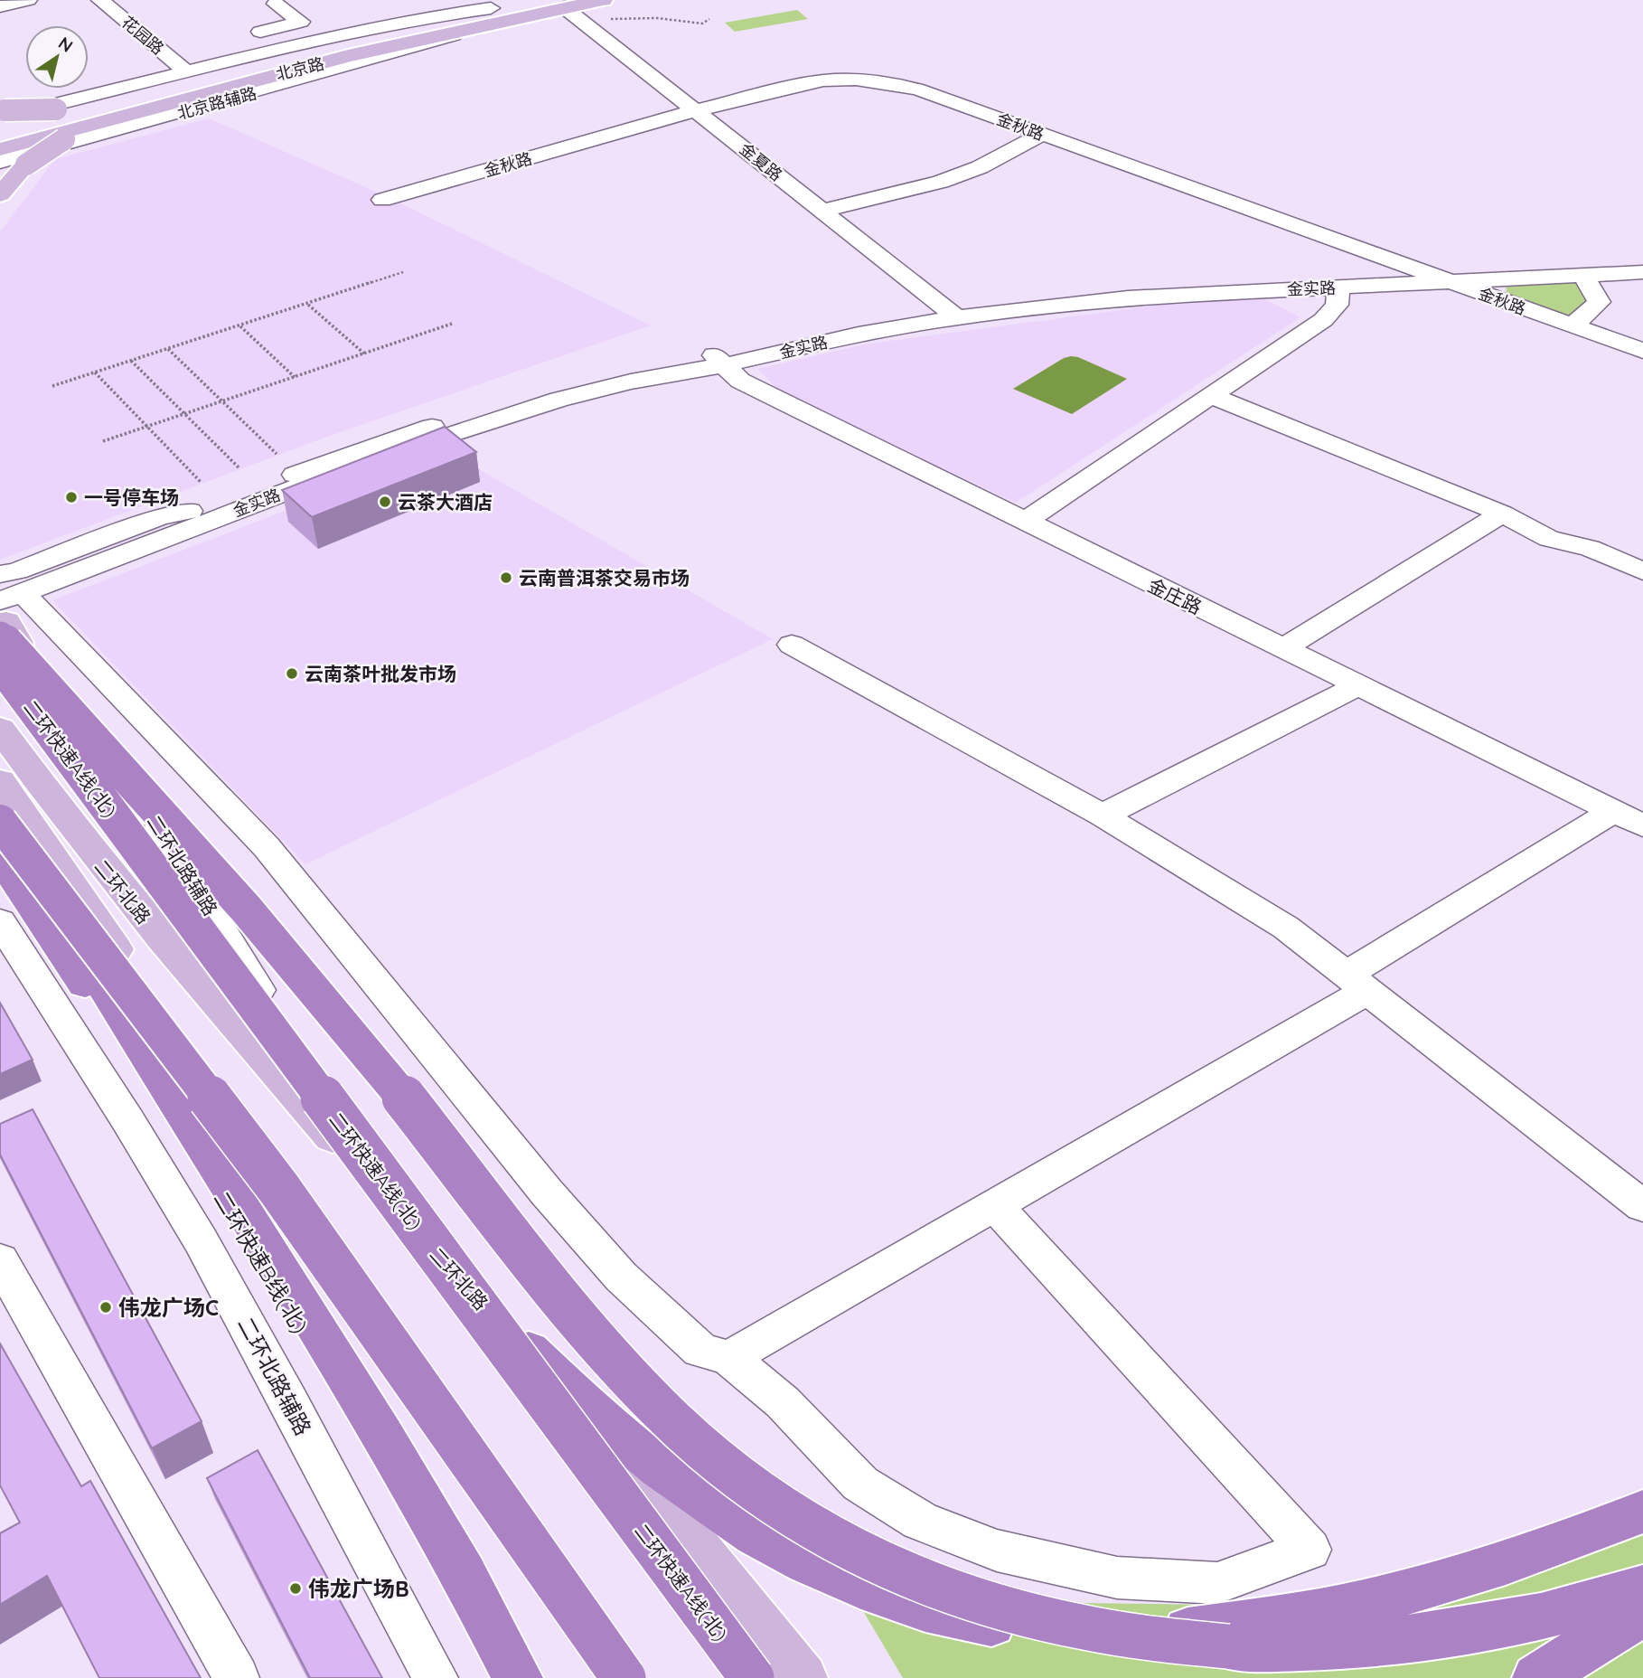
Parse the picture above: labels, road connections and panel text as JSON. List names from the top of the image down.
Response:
{
  "streets": {
    "highway": ["二环快速A线(北)", "二环快速B线(北)"],
    "main road": ["北京路", "二环北路"],
    "street": [
      "花园路",
      "北京路辅路",
      "金秋路",
      "金夏路",
      "金实路",
      "金庄路",
      "二环北路辅路"
    ]
  },
  "crossings": [
    ["北京路", "北京路辅路"],
    ["北京路", "金夏路"],
    ["金秋路", "金夏路"],
    ["金秋路", "金实路"],
    ["金夏路", "金实路"],
    ["金实路", "金庄路"],
    ["金实路", "二环北路辅路"],
    ["二环北路辅路", "二环北路"]
  ],
  "places": [
    "一号停车场",
    "云茶大酒店",
    "云南普洱茶交易市场",
    "云南茶叶批发市场",
    "伟龙广场C",
    "伟龙广场B"
  ],
  "north": "top right"
}
